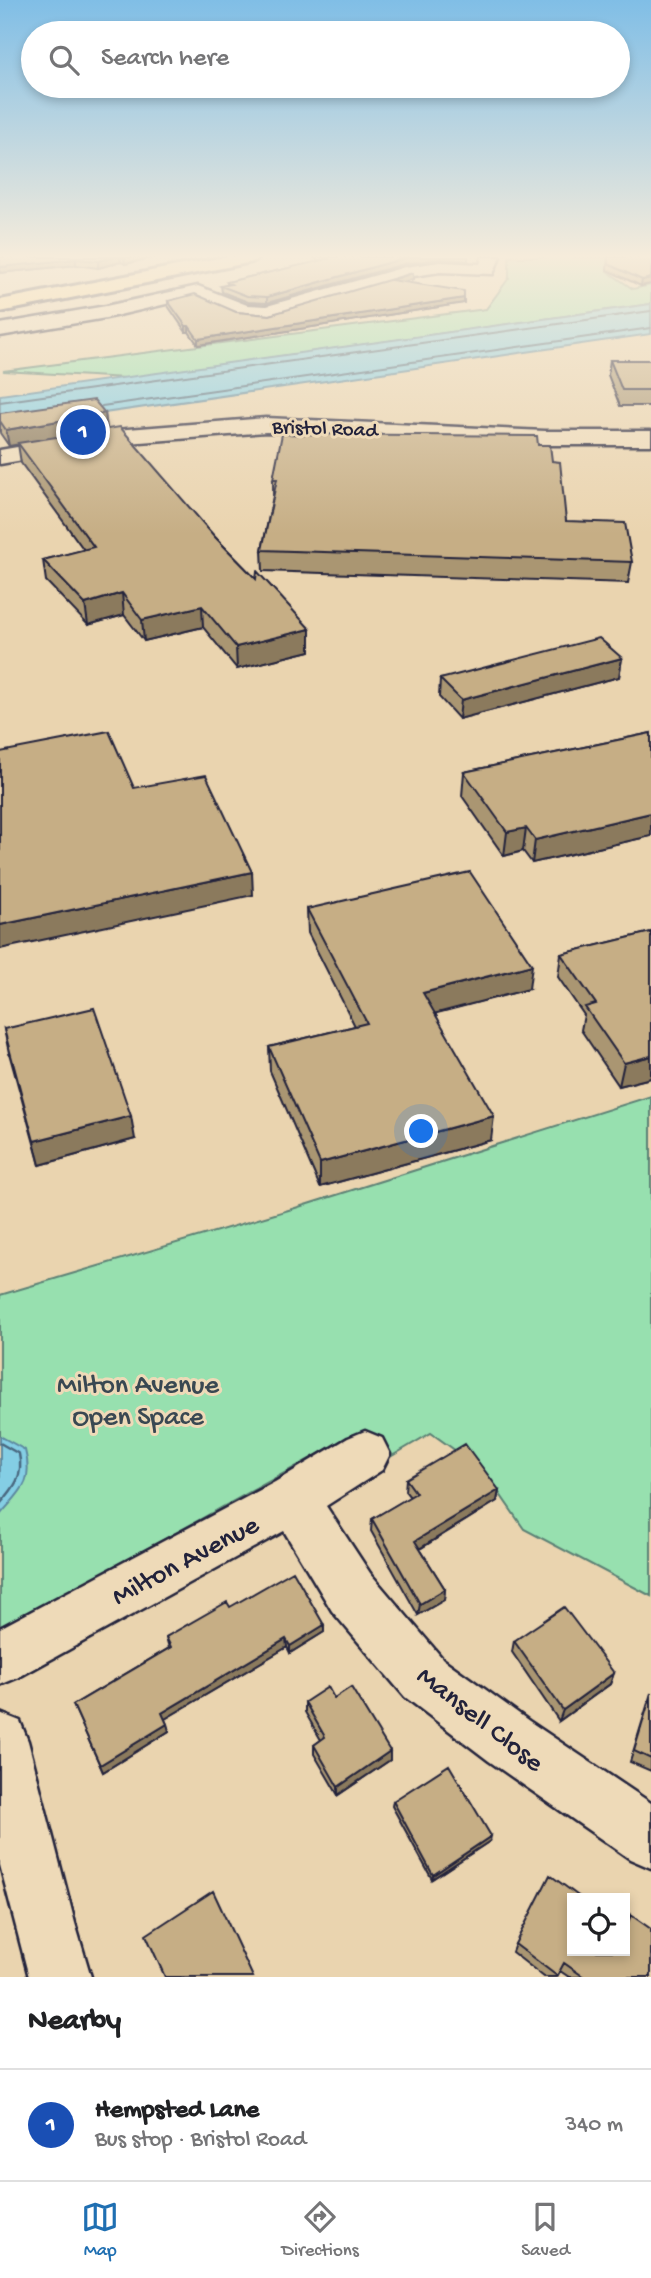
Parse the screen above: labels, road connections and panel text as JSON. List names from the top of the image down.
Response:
{
  "streets": {
    "street": ["Bristol Road", "Milton Avenue", "Mansell Close"]
  },
  "crossings": [
    ["Milton Avenue", "Mansell Close"]
  ],
  "parks": ["Milton Avenue Open Space"],
  "page": {
    "search": "Search here",
    "pins": "1",
    "heading": "Nearby",
    "list": [
      {
        "mark": "1",
        "name": "Hempsted Lane",
        "note": "Bus stop · Bristol Road",
        "value": "340 m"
      }
    ],
    "nav": ["Map", "Directions", "Saved"]
  }
}
